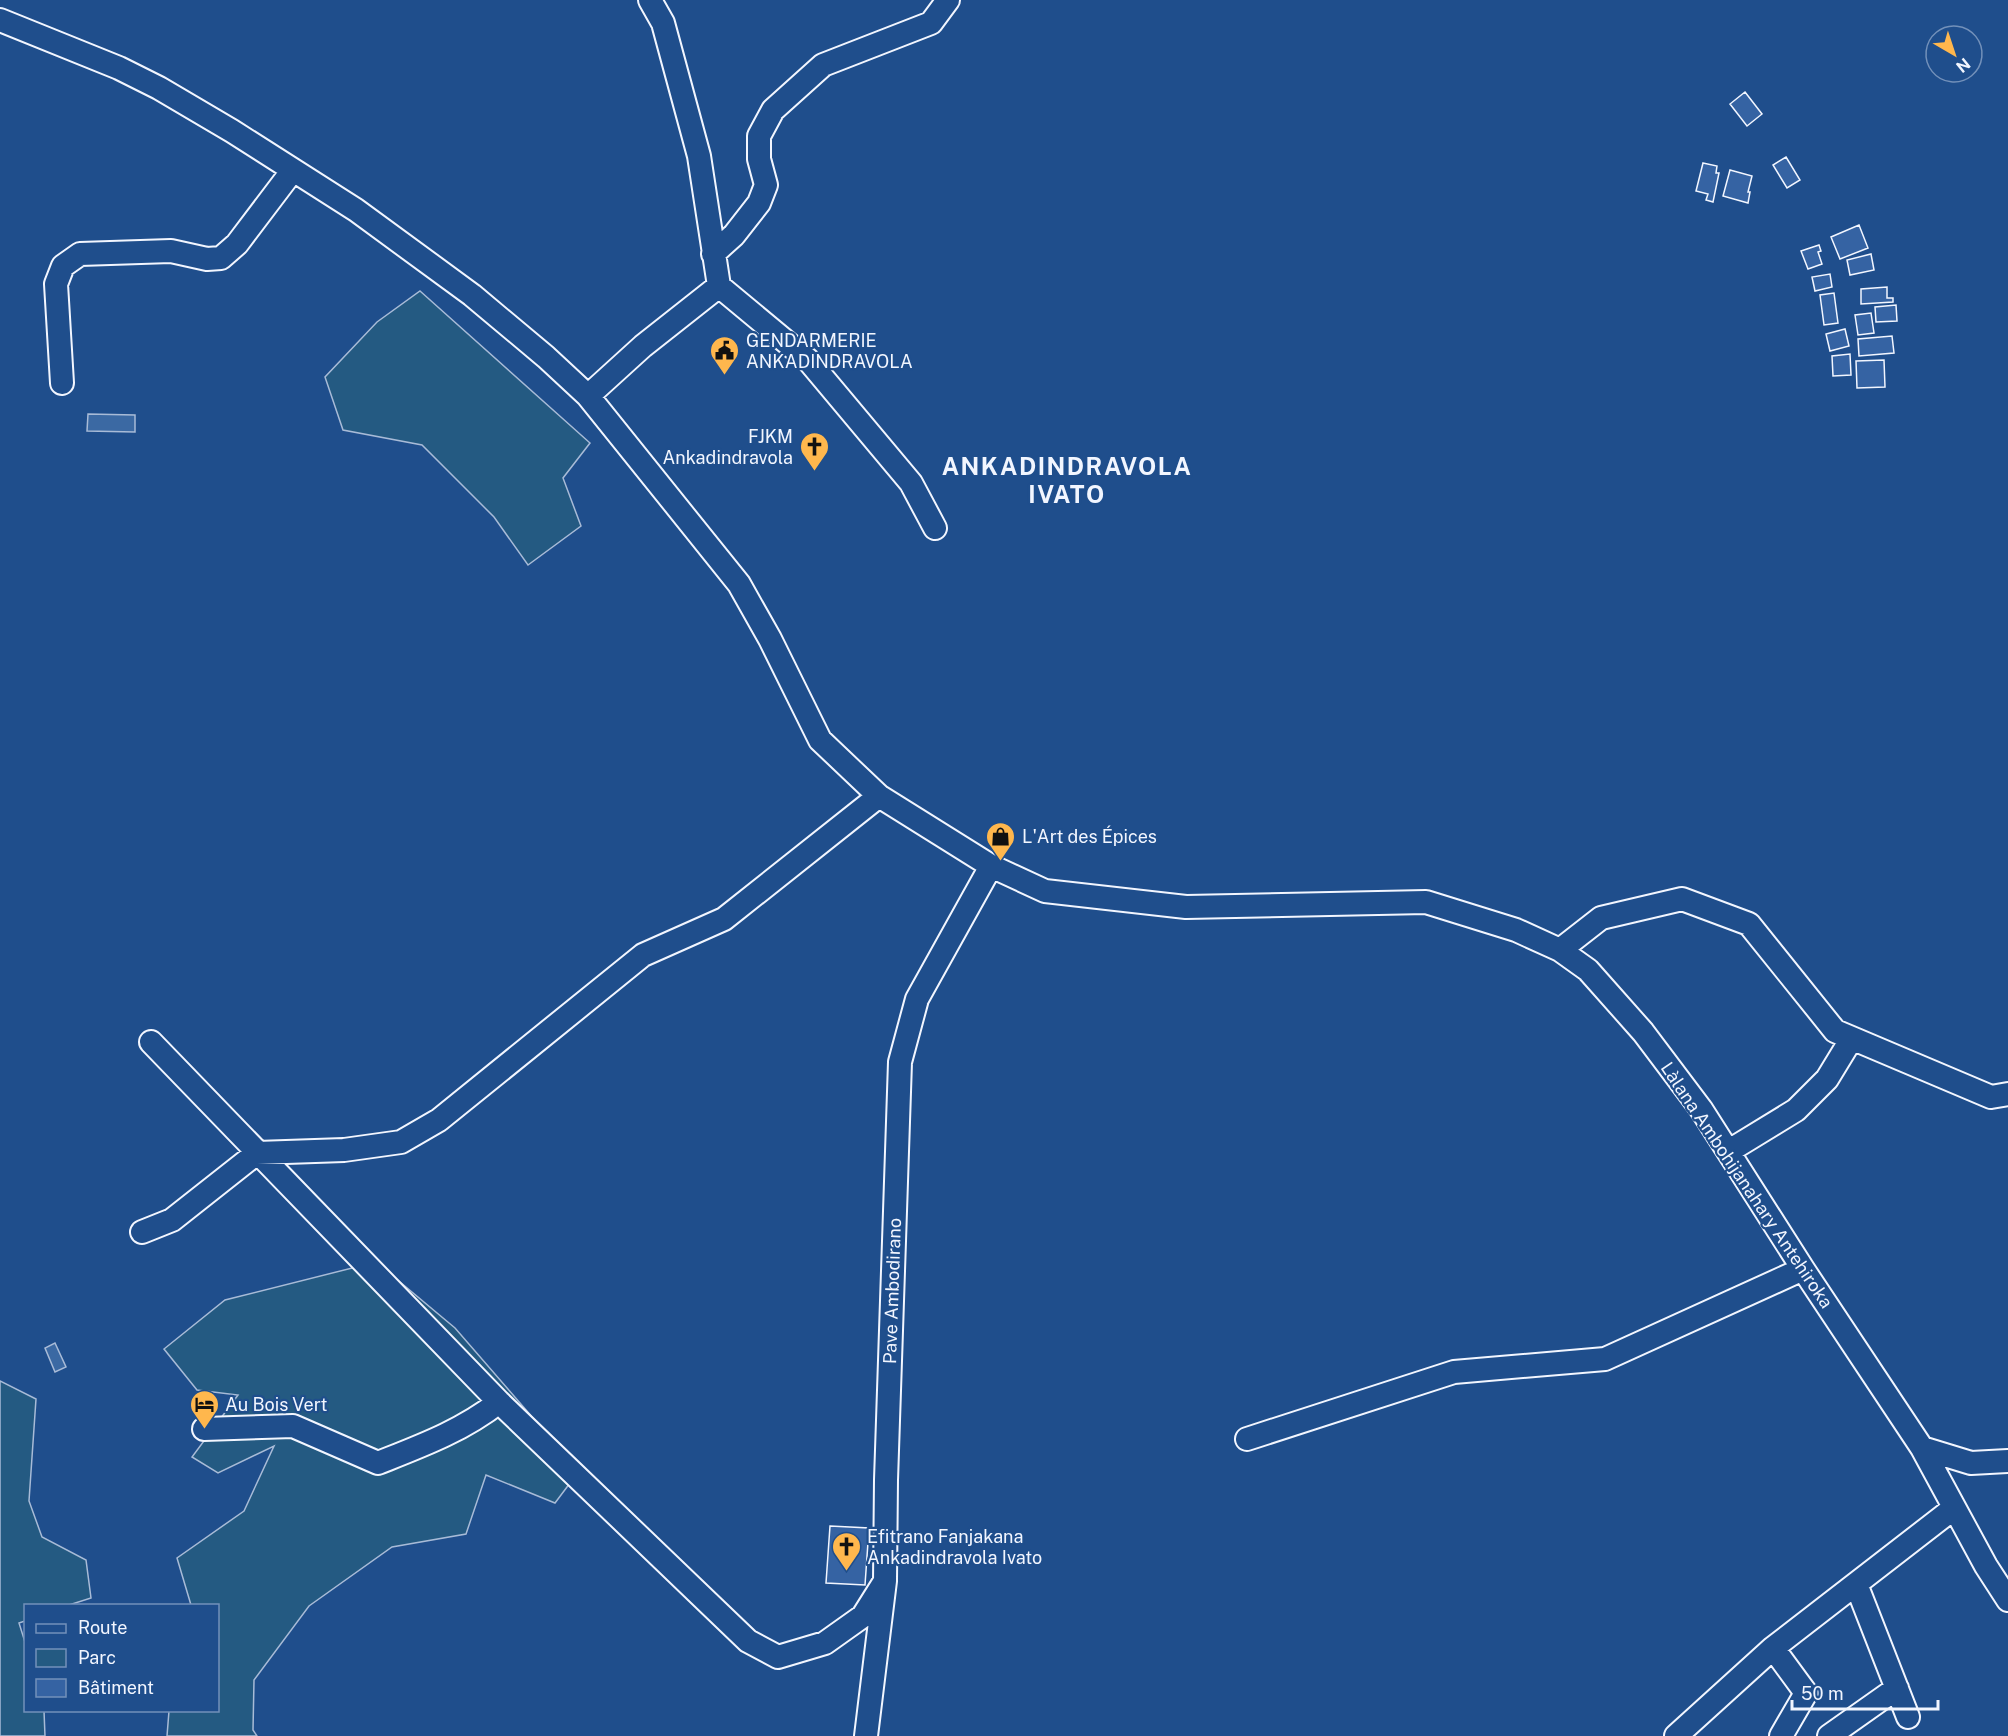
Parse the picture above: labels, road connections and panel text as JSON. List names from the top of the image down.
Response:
{
  "streets": {
    "street": ["Làlana Ambohijanahary Antehiroka", "Pave Ambodirano"]
  },
  "crossings": [
    ["Làlana Ambohijanahary Antehiroka", "Pave Ambodirano"]
  ],
  "districts": ["ANKADINDRAVOLA IVATO"],
  "places": {
    "public building": ["GENDARMERIE ANKADINDRAVOLA"],
    "church": ["FJKM Ankadindravola", "Efitrano Fanjakana Ankadindravola Ivato"],
    "shop": ["L'Art des Épices"],
    "hotel": ["Au Bois Vert"]
  },
  "legend": ["Route", "Parc", "Bâtiment"],
  "scale_bar": "50 m",
  "north": "bottom right"
}
